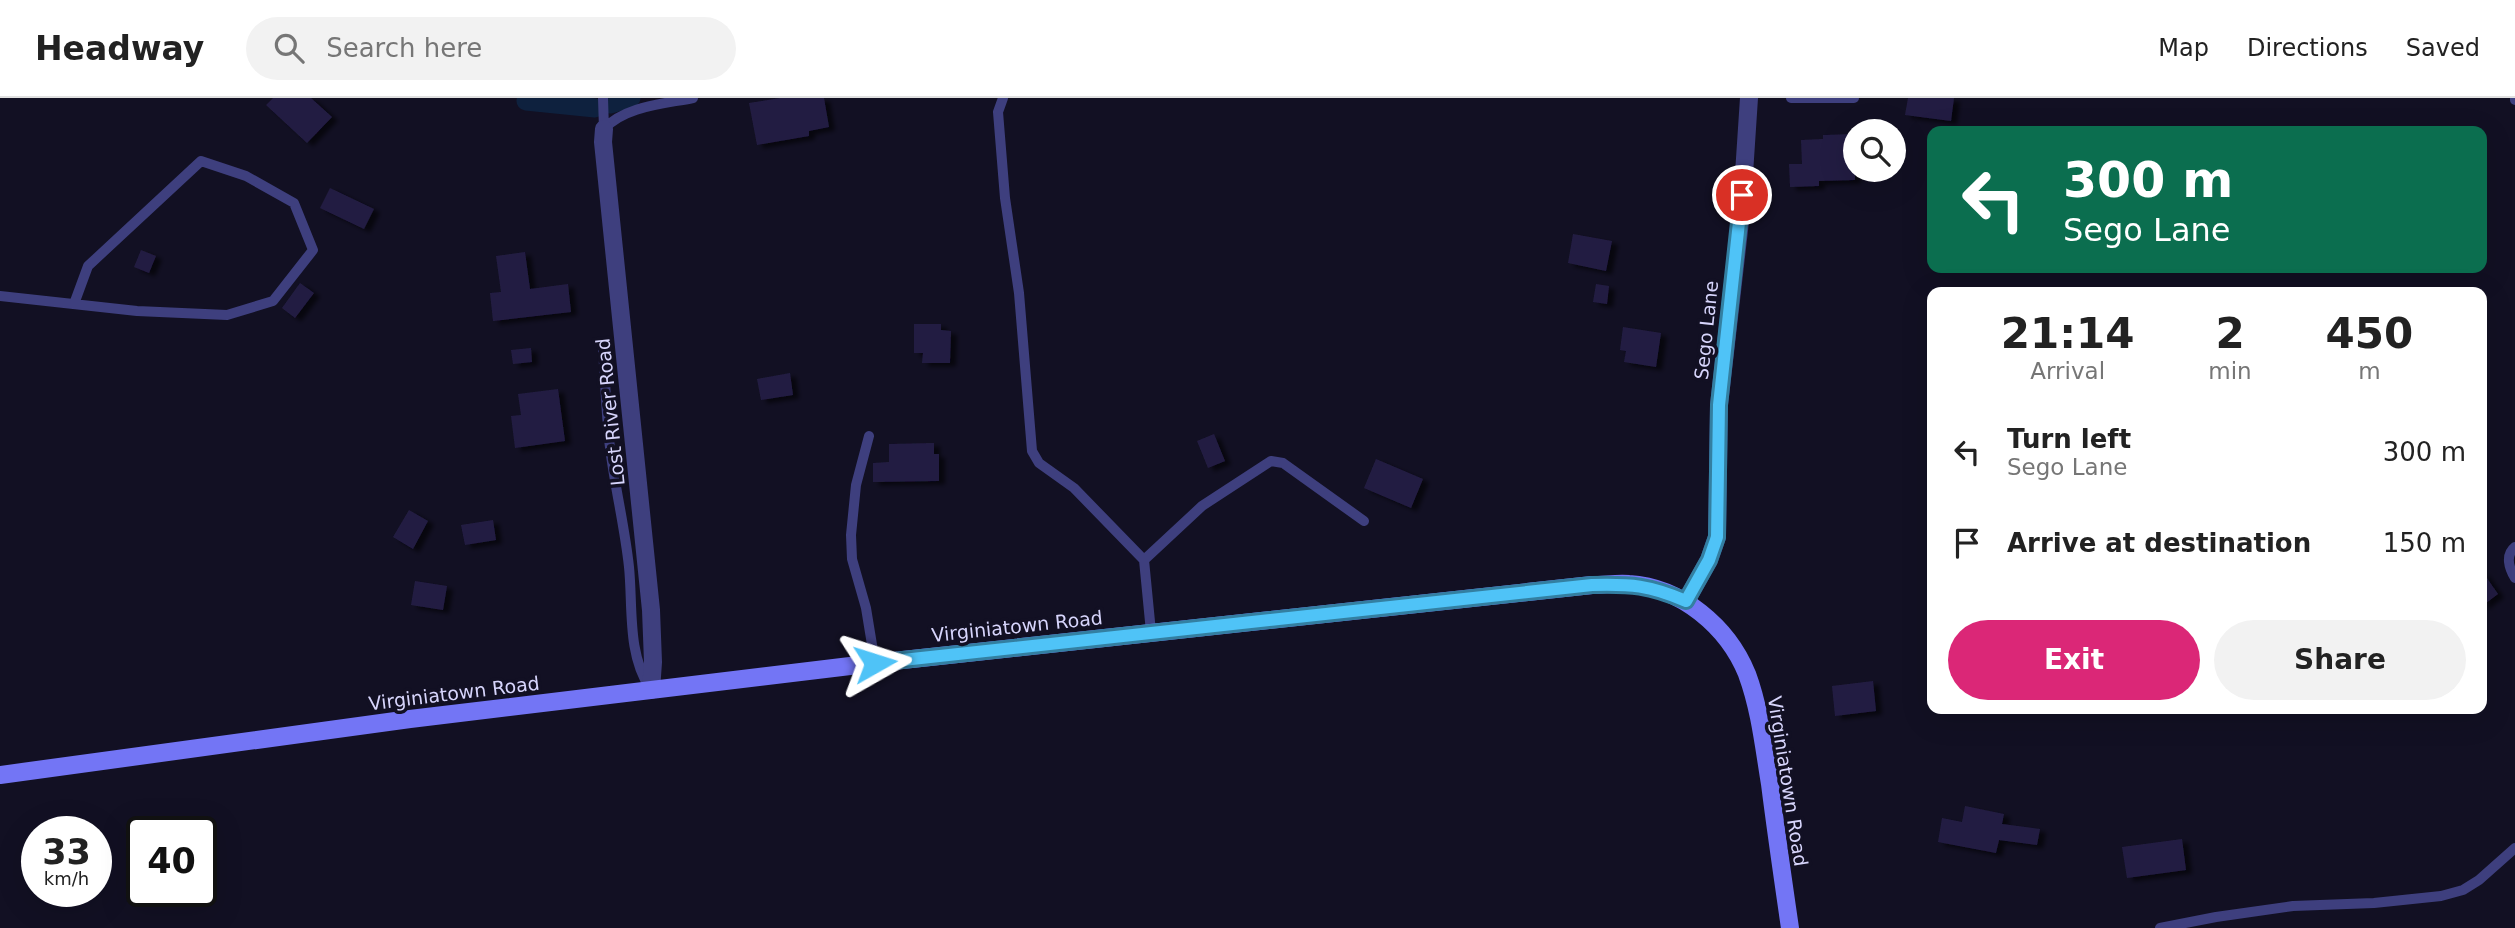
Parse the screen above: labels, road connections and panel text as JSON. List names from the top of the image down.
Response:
{
  "streets": {
    "street": ["Sego Lane", "Lost River Road", "Virginiatown Road"]
  },
  "crossings": [
    ["Sego Lane", "Virginiatown Road"],
    ["Lost River Road", "Virginiatown Road"]
  ],
  "page": {
    "header": "Headway",
    "search": "Search here",
    "nav": ["Map", "Directions", "Saved"],
    "turn": ["300 m", "Sego Lane"],
    "eta": [
      "21:14",
      "Arrival",
      "2",
      "min",
      "450",
      "m"
    ],
    "list": [
      {
        "name": "Turn left",
        "note": "Sego Lane",
        "value": "300 m"
      },
      {
        "name": "Arrive at destination",
        "value": "150 m"
      }
    ],
    "buttons": ["Exit", "Share"],
    "speed": "33 km/h",
    "limit": "40"
  }
}
